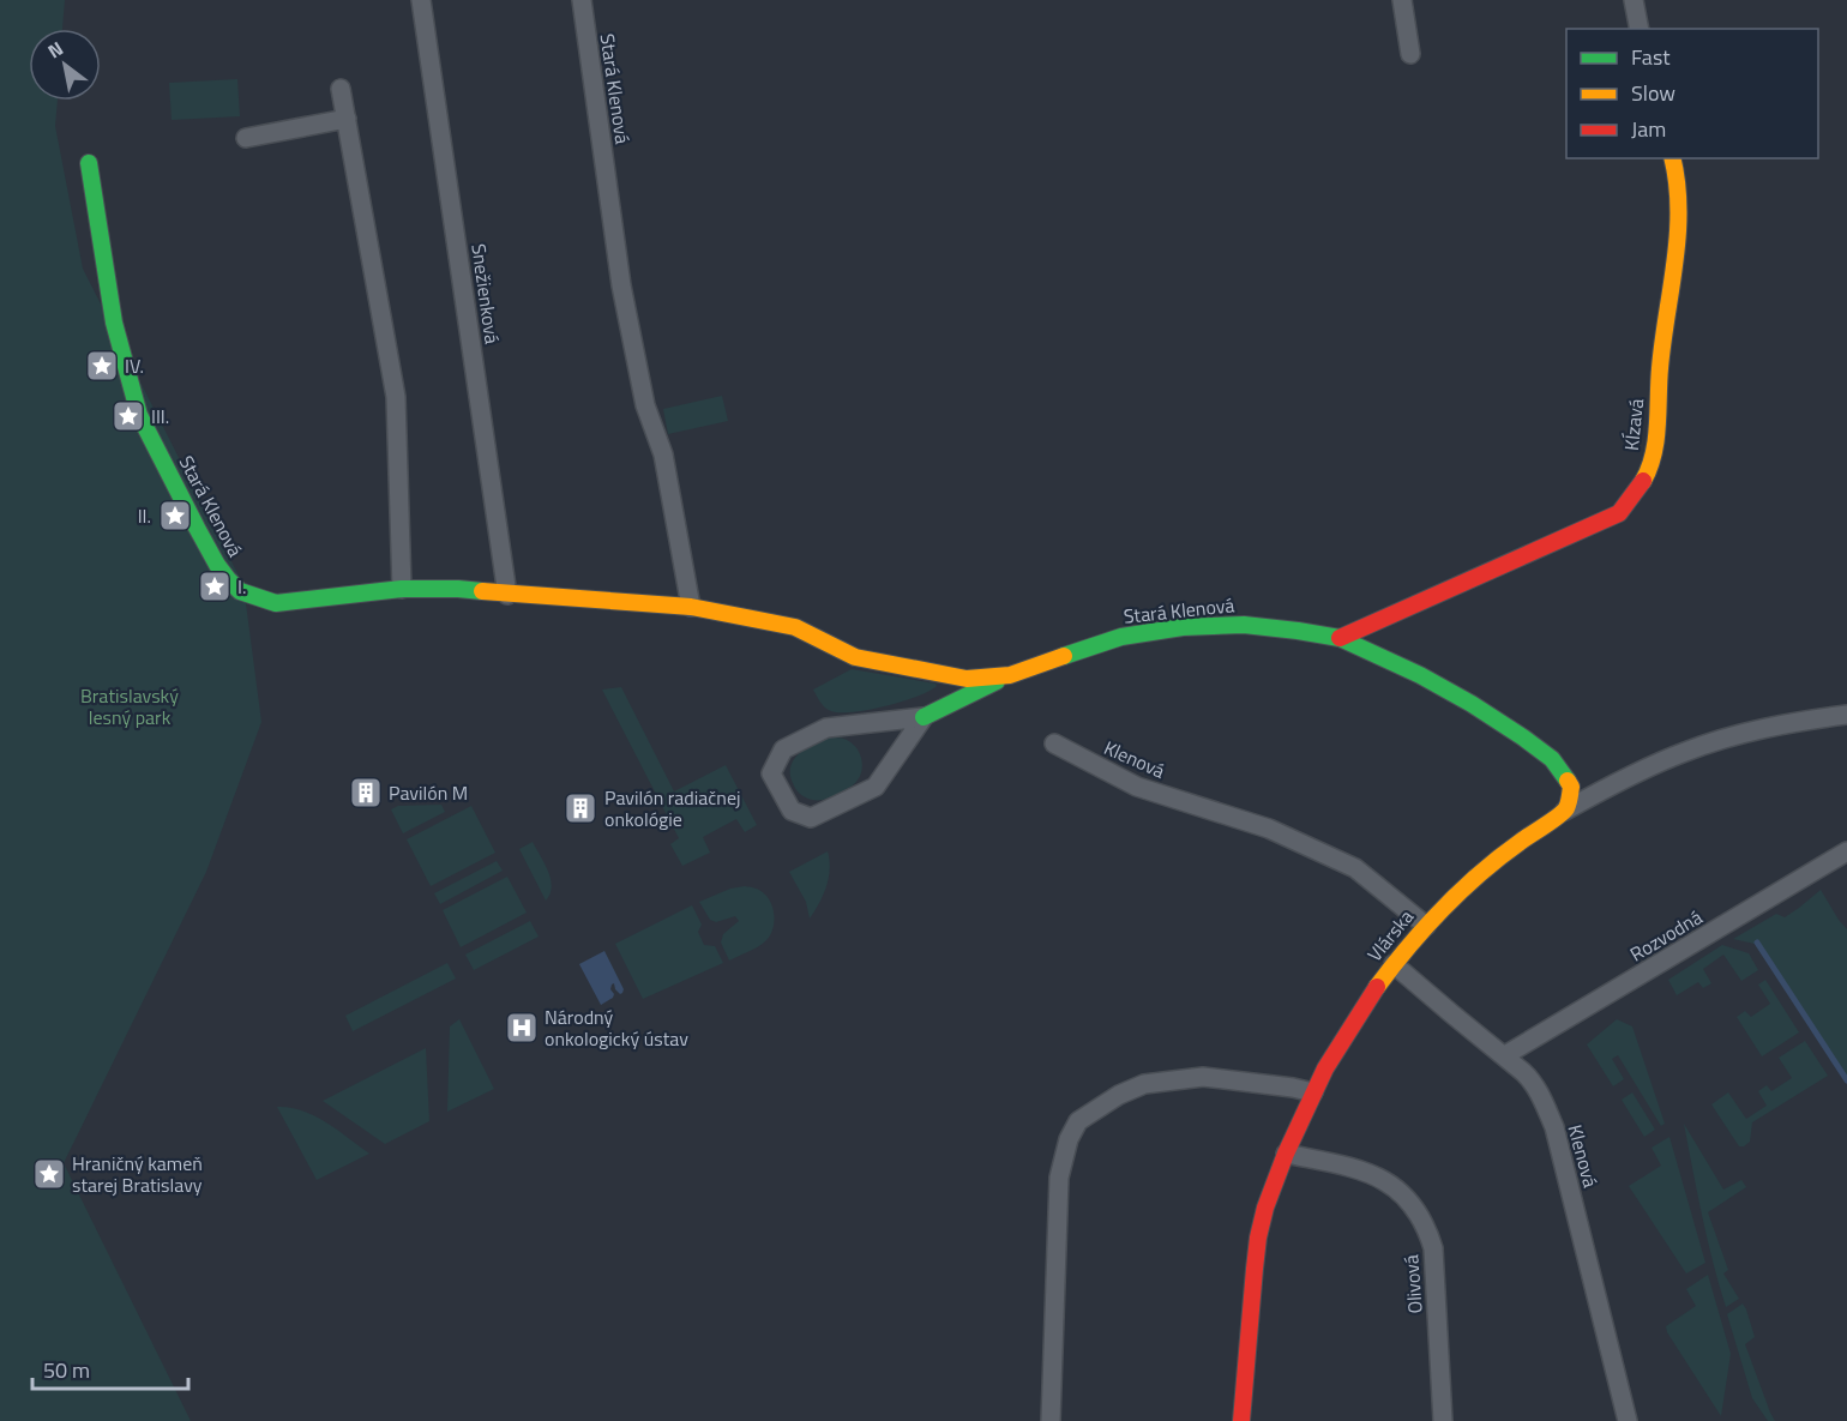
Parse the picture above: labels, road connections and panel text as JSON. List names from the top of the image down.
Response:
{
  "streets": {
    "street": [
      "Stará Klenová",
      "Snežienková",
      "Kĺzavá",
      "Klenová",
      "Vlárska",
      "Rozvodná",
      "Olivová"
    ]
  },
  "crossings": [
    ["Stará Klenová", "Snežienková"],
    ["Stará Klenová", "Kĺzavá"],
    ["Stará Klenová", "Vlárska"],
    ["Klenová", "Vlárska"],
    ["Klenová", "Rozvodná"],
    ["Vlárska", "Olivová"]
  ],
  "parks": ["Bratislavský lesný park"],
  "places": {
    "place": [
      "IV.",
      "III.",
      "II.",
      "I.",
      "Hraničný kameň starej Bratislavy"
    ],
    "building": ["Pavilón M", "Pavilón radiačnej onkológie"],
    "hospital": ["Národný onkologický ústav"]
  },
  "legend": ["Fast", "Slow", "Jam"],
  "scale_bar": "50 m",
  "north": "top left"
}
